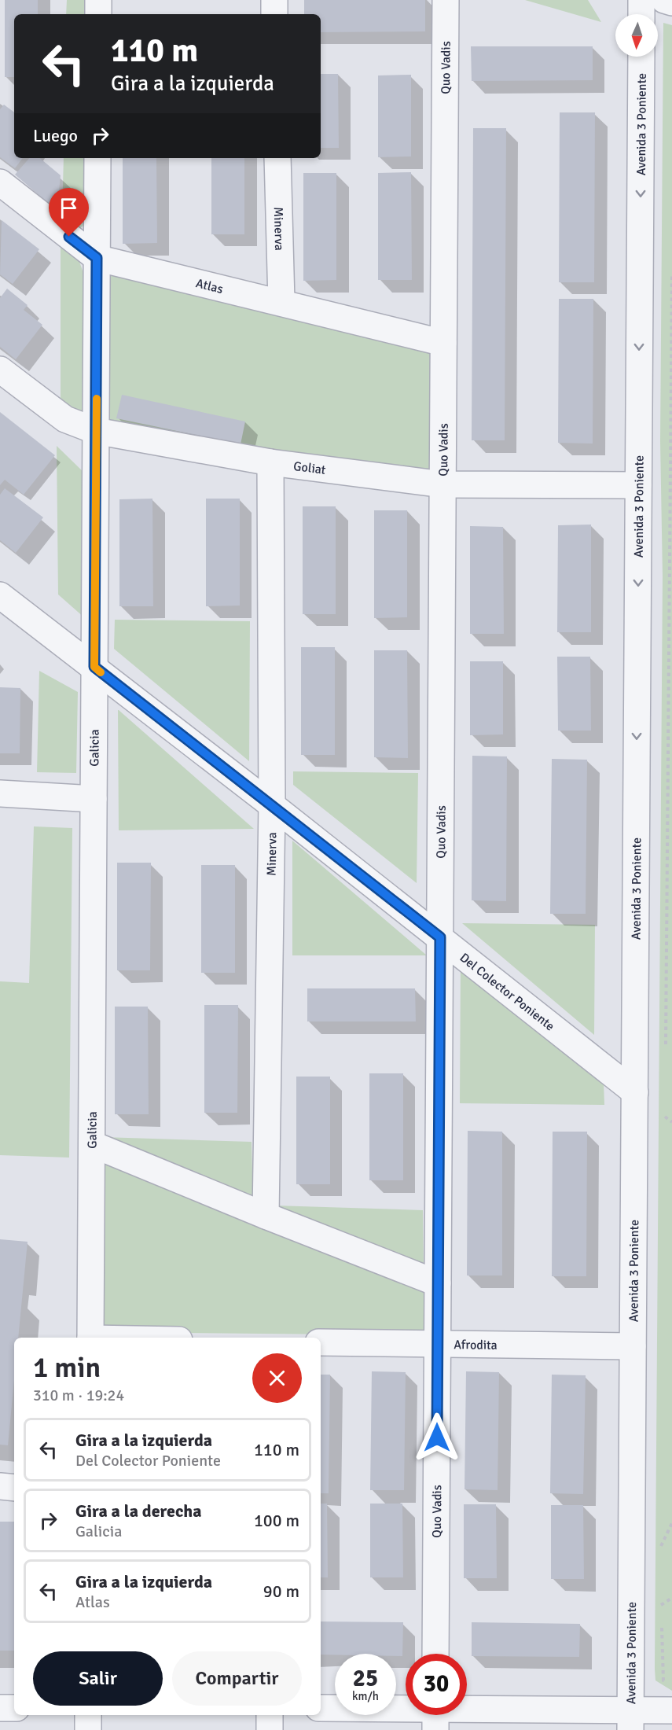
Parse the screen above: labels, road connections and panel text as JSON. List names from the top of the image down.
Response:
{
  "streets": {
    "street": [
      "Quo Vadis",
      "Avenida 3 Poniente",
      "Minerva",
      "Atlas",
      "Goliat",
      "Galicia",
      "Del Colector Poniente",
      "Afrodita"
    ]
  },
  "crossings": [
    ["Quo Vadis", "Atlas"],
    ["Quo Vadis", "Goliat"],
    ["Quo Vadis", "Del Colector Poniente"],
    ["Quo Vadis", "Afrodita"],
    ["Avenida 3 Poniente", "Goliat"],
    ["Avenida 3 Poniente", "Del Colector Poniente"],
    ["Avenida 3 Poniente", "Afrodita"],
    ["Minerva", "Atlas"],
    ["Minerva", "Goliat"],
    ["Minerva", "Del Colector Poniente"],
    ["Atlas", "Galicia"],
    ["Goliat", "Galicia"],
    ["Galicia", "Del Colector Poniente"]
  ],
  "one_way": ["Avenida 3 Poniente"],
  "north": "bottom",
  "page": {
    "turn": ["110 m", "Gira a la izquierda"],
    "then": "Luego",
    "heading": ["1 min", "310 m · 19:24"],
    "list": [
      {
        "name": "Gira a la izquierda",
        "note": "Del Colector Poniente",
        "value": "110 m"
      },
      {
        "name": "Gira a la derecha",
        "note": "Galicia",
        "value": "100 m"
      },
      {
        "name": "Gira a la izquierda",
        "note": "Atlas",
        "value": "90 m"
      }
    ],
    "buttons": ["Salir", "Compartir"],
    "speed": "25 km/h",
    "limit": "30"
  }
}
